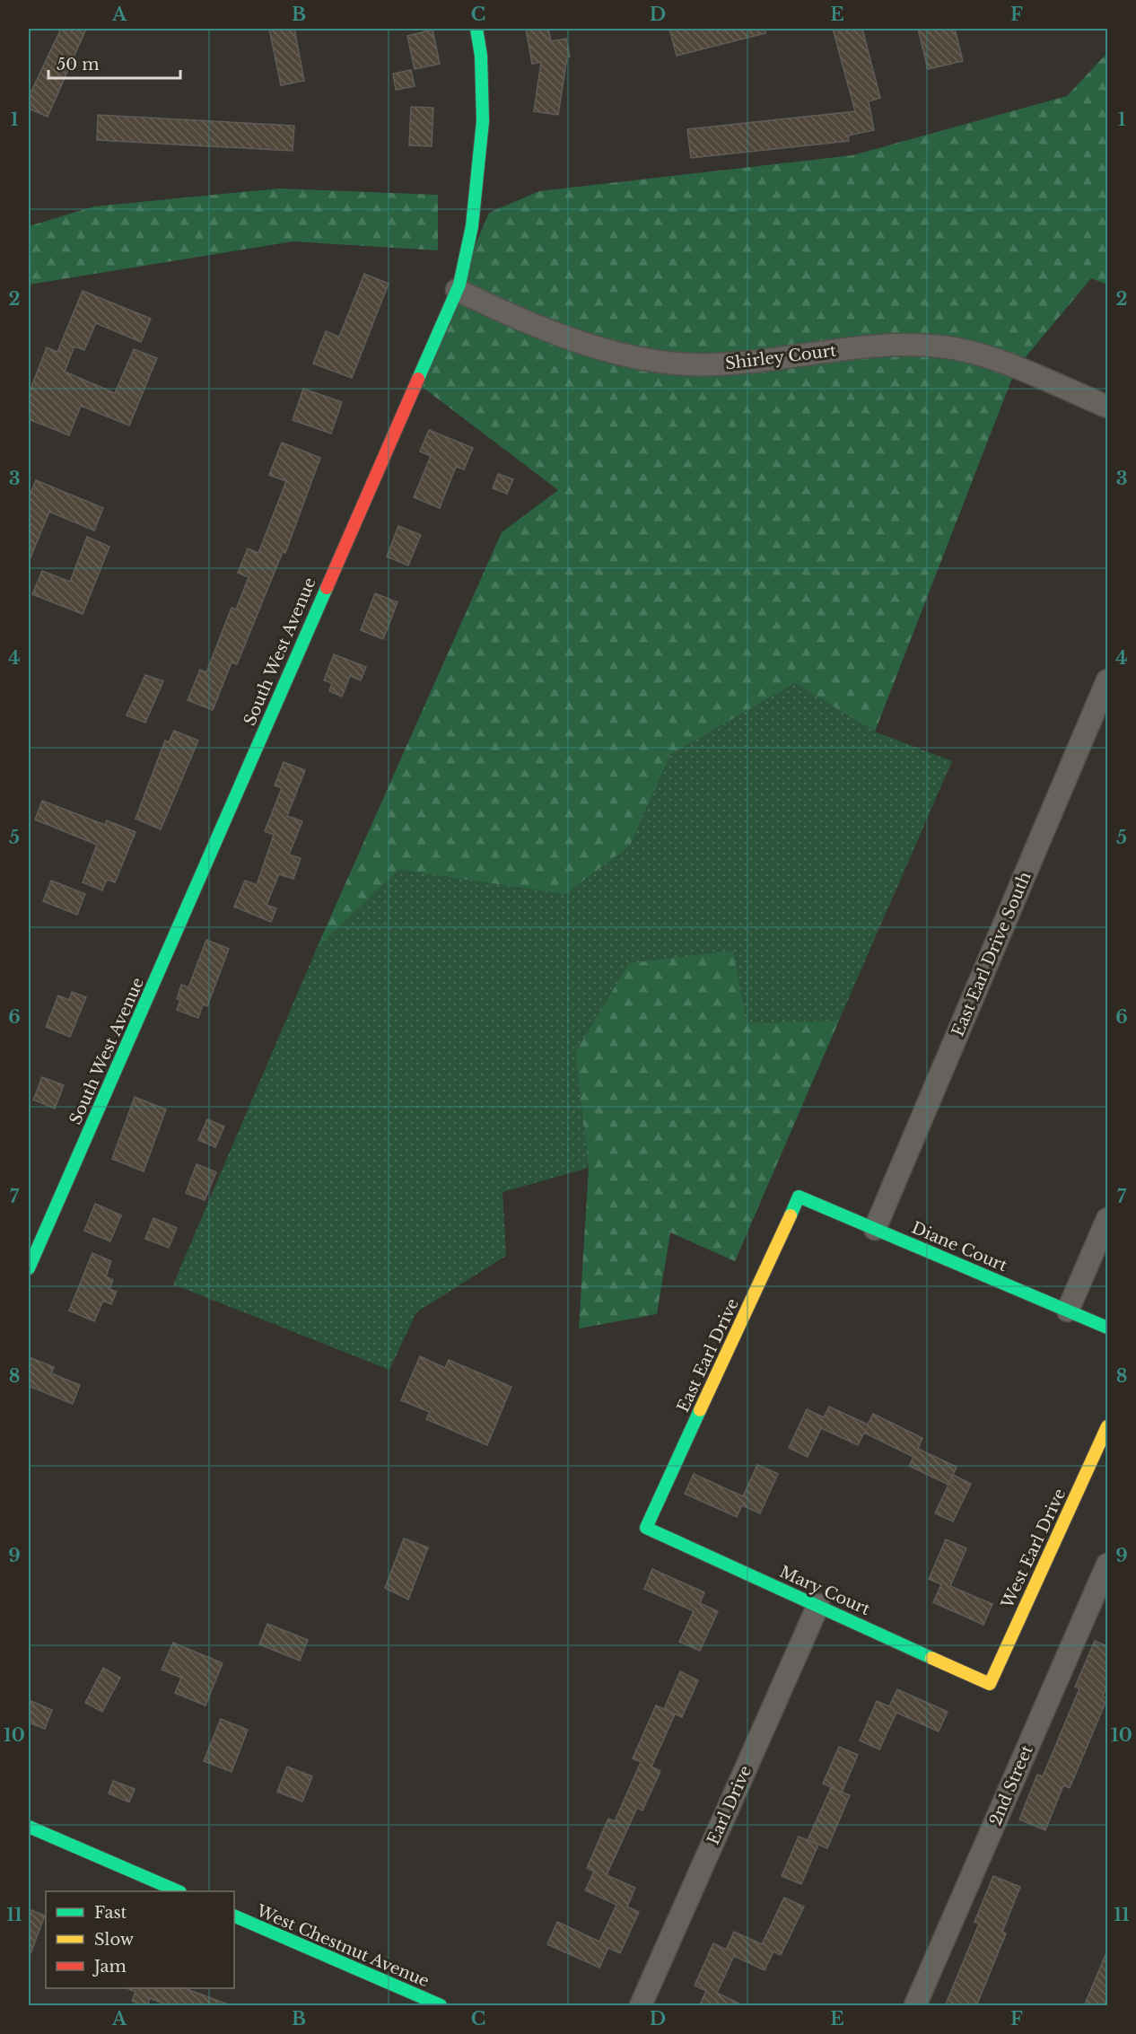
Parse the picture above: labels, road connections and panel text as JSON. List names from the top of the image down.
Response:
{
  "streets": {
    "street": [
      "Shirley Court",
      "South West Avenue",
      "East Earl Drive South",
      "Diane Court",
      "East Earl Drive",
      "West Earl Drive",
      "Mary Court",
      "2nd Street",
      "Earl Drive",
      "West Chestnut Avenue"
    ]
  },
  "crossings": [
    ["Shirley Court", "South West Avenue"],
    ["East Earl Drive South", "Diane Court"],
    ["Diane Court", "East Earl Drive"],
    ["East Earl Drive", "Mary Court"],
    ["West Earl Drive", "Mary Court"],
    ["Mary Court", "Earl Drive"]
  ],
  "legend": ["Fast", "Slow", "Jam"],
  "scale_bar": "50 m",
  "grid": {
    "columns": [
      "A",
      "B",
      "C",
      "D",
      "E",
      "F"
    ],
    "rows": [
      "1",
      "2",
      "3",
      "4",
      "5",
      "6",
      "7",
      "8",
      "9",
      "10",
      "11"
    ]
  }
}
